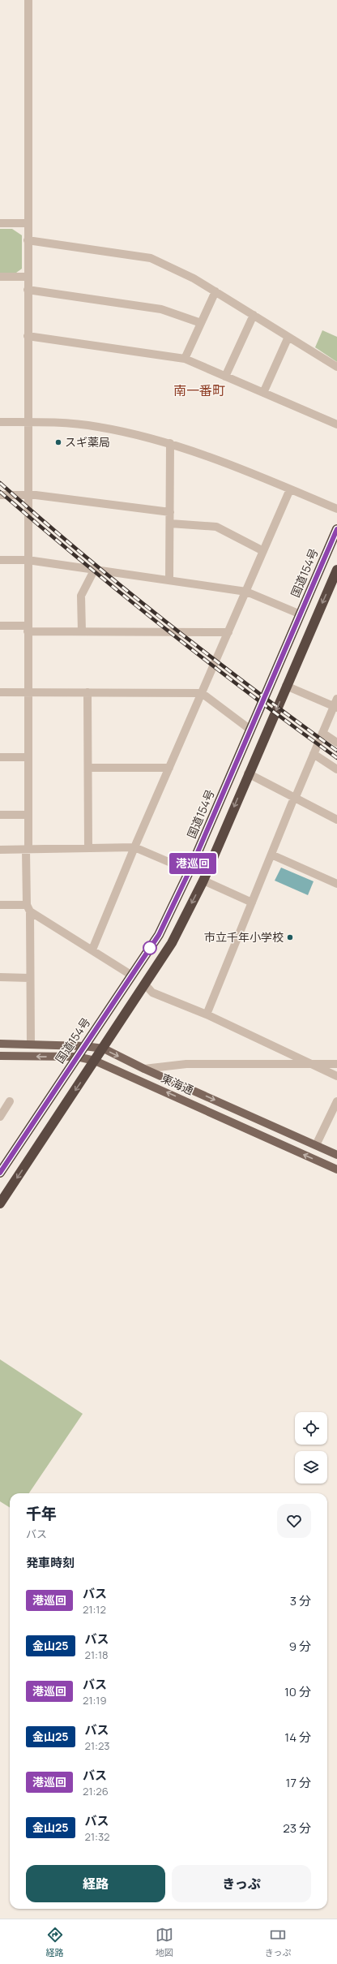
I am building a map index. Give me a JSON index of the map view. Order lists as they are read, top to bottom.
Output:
{
  "streets": {
    "highway": ["国道154号"],
    "main road": ["東海通"]
  },
  "crossings": [
    ["国道154号", "東海通"]
  ],
  "districts": ["南一番町"],
  "places": ["スギ薬局", "市立千年小学校"],
  "lines": ["bus line 港巡回"],
  "page": {
    "on_map": "港巡回",
    "heading": [
      ["千年", "バス"],
      "発車時刻"
    ],
    "list": [
      {
        "mark": "港巡回",
        "name": "バス",
        "note": "21:12",
        "value": "3 分"
      },
      {
        "mark": "金山25",
        "name": "バス",
        "note": "21:18",
        "value": "9 分"
      },
      {
        "mark": "港巡回",
        "name": "バス",
        "note": "21:19",
        "value": "10 分"
      },
      {
        "mark": "金山25",
        "name": "バス",
        "note": "21:23",
        "value": "14 分"
      },
      {
        "mark": "港巡回",
        "name": "バス",
        "note": "21:26",
        "value": "17 分"
      },
      {
        "mark": "金山25",
        "name": "バス",
        "note": "21:32",
        "value": "23 分"
      }
    ],
    "buttons": ["経路", "きっぷ"],
    "tabs": ["経路", "地図", "きっぷ"]
  }
}
